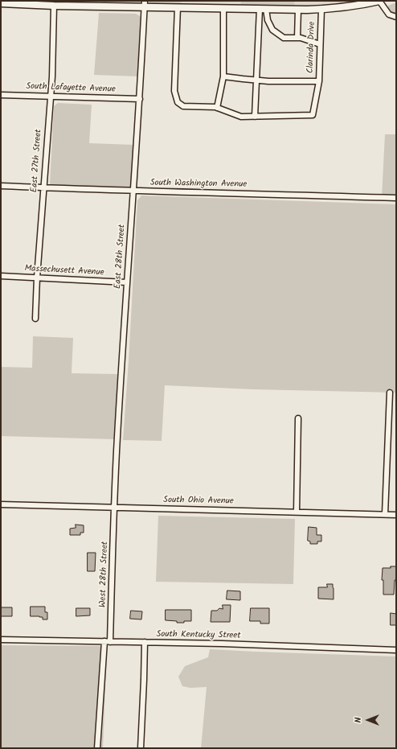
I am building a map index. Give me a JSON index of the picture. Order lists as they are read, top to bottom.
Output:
{
  "streets": {
    "street": [
      "Clarinda Drive",
      "South Lafayette Avenue",
      "East 27th Street",
      "South Washington Avenue",
      "East 28th Street",
      "Massechusett Avenue",
      "South Ohio Avenue",
      "West 28th Street",
      "South Kentucky Street"
    ]
  },
  "crossings": [
    ["South Lafayette Avenue", "East 27th Street"],
    ["South Lafayette Avenue", "East 28th Street"],
    ["East 27th Street", "South Washington Avenue"],
    ["East 27th Street", "Massechusett Avenue"],
    ["South Washington Avenue", "East 28th Street"],
    ["East 28th Street", "Massechusett Avenue"],
    ["East 28th Street", "South Ohio Avenue"],
    ["East 28th Street", "West 28th Street"],
    ["South Ohio Avenue", "West 28th Street"],
    ["West 28th Street", "South Kentucky Street"]
  ],
  "north": "left"
}
